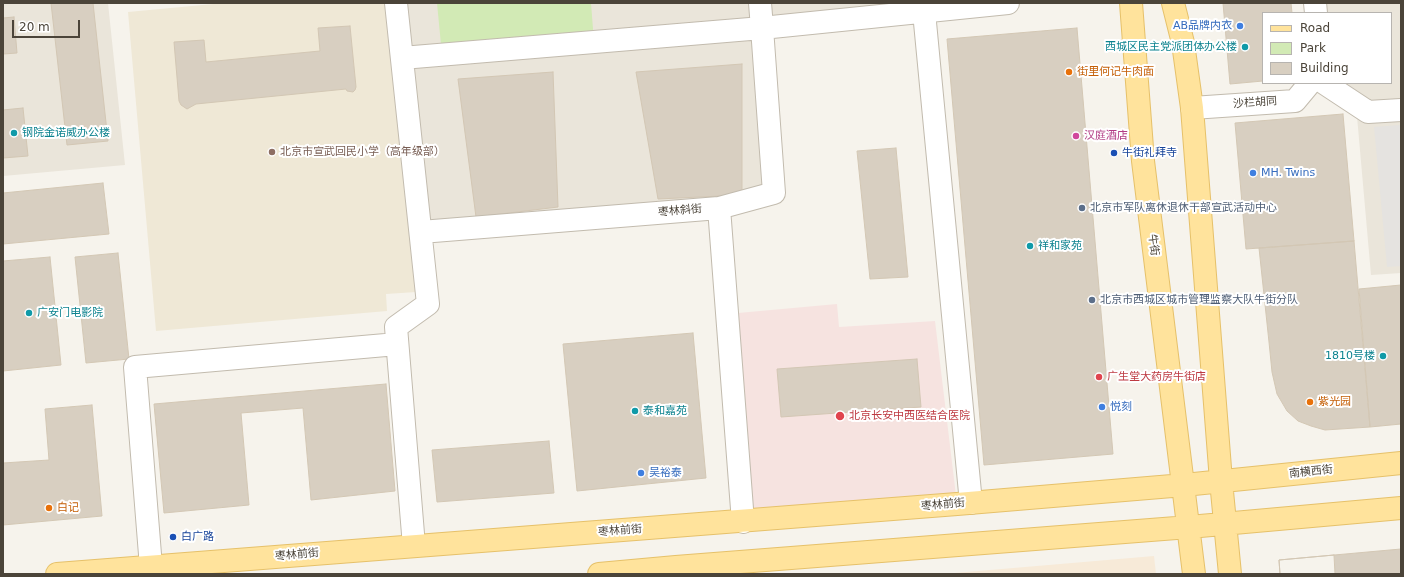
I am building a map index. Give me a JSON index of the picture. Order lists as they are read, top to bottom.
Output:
{
  "streets": {
    "main road": ["牛街", "南横西街", "枣林前街"],
    "street": ["沙栏胡同", "枣林斜街"]
  },
  "crossings": [
    ["牛街", "南横西街"],
    ["牛街", "枣林前街"],
    ["南横西街", "枣林前街"]
  ],
  "places": [
    "AB品牌内衣",
    "西城区民主党派团体办公楼",
    "街里何记牛肉面",
    "钢院金诺威办公楼",
    "汉庭酒店",
    "北京市宣武回民小学（高年级部）",
    "牛街礼拜寺",
    "MH. Twins",
    "北京市军队离休退休干部宣武活动中心",
    "祥和家苑",
    "北京市西城区城市管理监察大队牛街分队",
    "广安门电影院",
    "1810号楼",
    "广生堂大药房牛街店",
    "紫光园",
    "悦刻",
    "泰和嘉苑",
    "北京长安中西医结合医院",
    "吴裕泰",
    "白记",
    "白广路"
  ],
  "legend": ["Road", "Park", "Building"],
  "scale_bar": "20 m"
}
